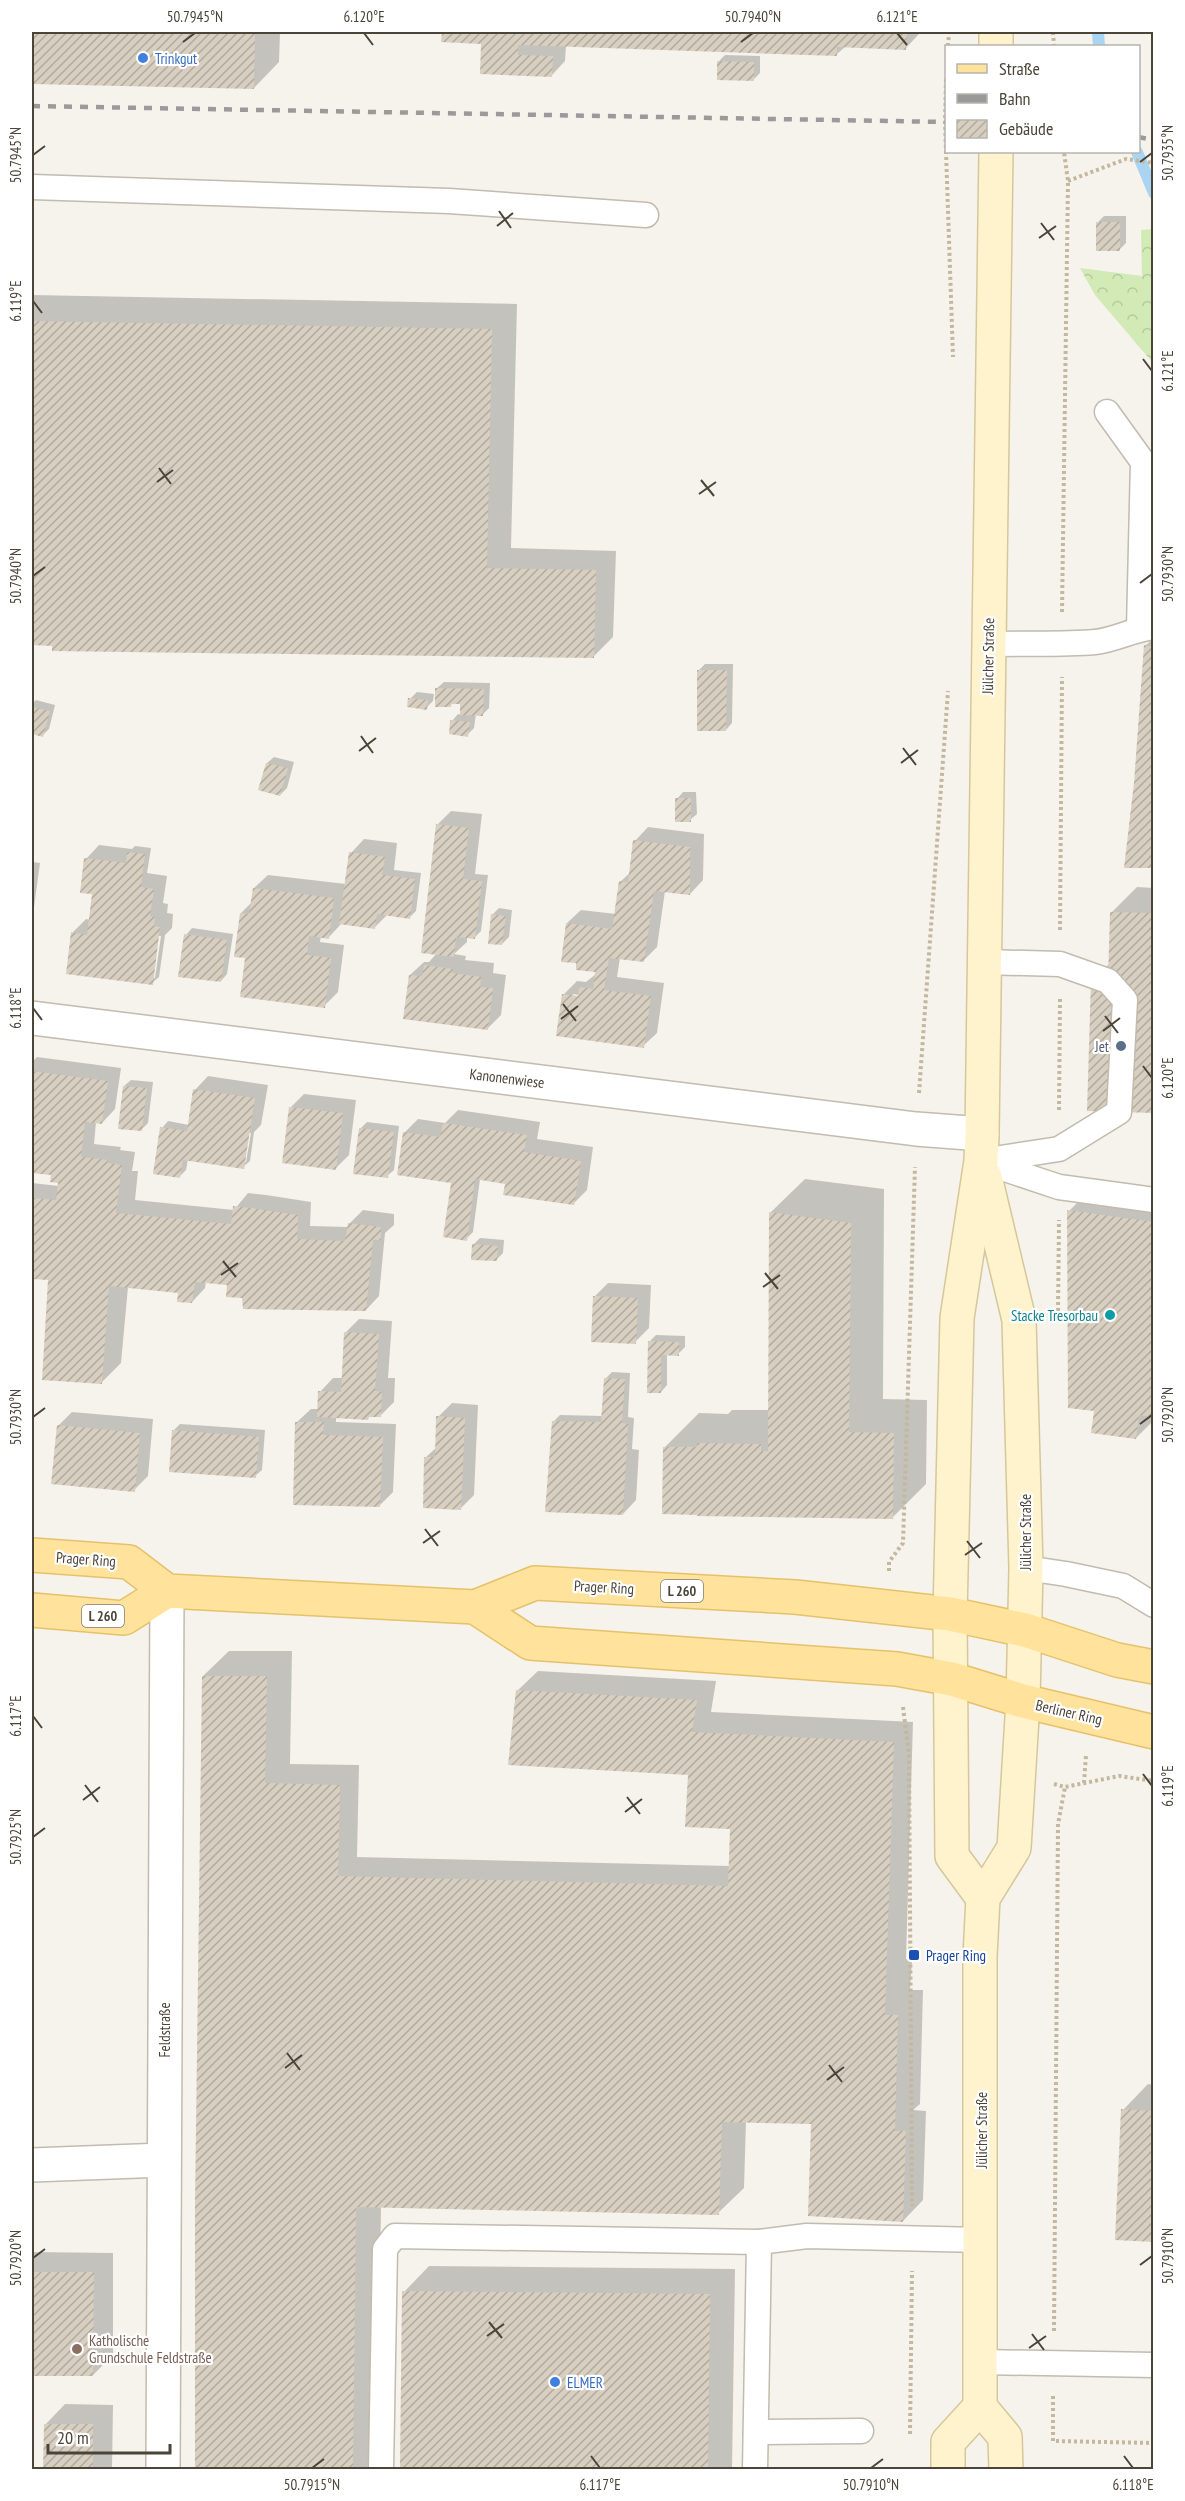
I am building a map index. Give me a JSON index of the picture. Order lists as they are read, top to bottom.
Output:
{
  "streets": {
    "main road": [
      "Jülicher Straße",
      "Prager Ring",
      "L 260",
      "Berliner Ring"
    ],
    "street": ["Kanonenwiese", "Feldstraße"]
  },
  "crossings": [
    ["Jülicher Straße", "Kanonenwiese"],
    ["Jülicher Straße", "Prager Ring"],
    ["Jülicher Straße", "L 260"],
    ["Jülicher Straße", "Berliner Ring"],
    ["Prager Ring", "L 260"],
    ["Prager Ring", "Berliner Ring"],
    ["Prager Ring", "Feldstraße"],
    ["L 260", "Feldstraße"]
  ],
  "places": {
    "other": [
      "Trinkgut",
      "Jet",
      "Stacke Tresorbau",
      "Katholische Grundschule Feldstraße",
      "ELMER"
    ],
    "transit": ["Prager Ring"]
  },
  "legend": ["Straße", "Bahn", "Gebäude"],
  "scale_bar": "20 m",
  "coordinates": [
    "50.7945°N",
    "6.120°E",
    "50.7940°N",
    "6.121°E",
    "50.7935°N",
    "6.119°E",
    "50.7930°N",
    "6.118°E",
    "50.7920°N",
    "6.117°E",
    "50.7925°N",
    "50.7910°N",
    "50.7915°N"
  ]
}
